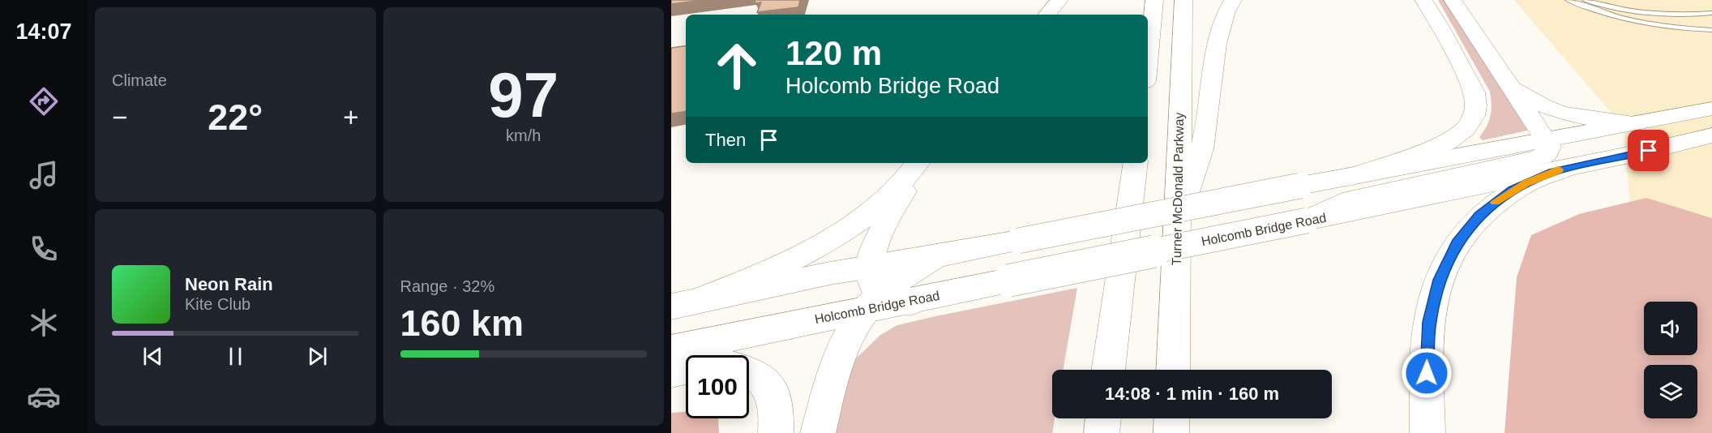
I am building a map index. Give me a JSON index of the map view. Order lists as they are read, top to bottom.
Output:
{
  "streets": {
    "main road": ["Turner McDonald Parkway", "Holcomb Bridge Road"]
  },
  "page": {
    "tabs": "14:07",
    "tile": [
      "Climate",
      ["97", "km/h"],
      ["Range · 32%", "160 km"]
    ],
    "turn": ["120 m", "Holcomb Bridge Road"],
    "heat": ["−", "22°", "+"],
    "then": "Then",
    "song": ["Neon Rain", "Kite Club"],
    "limit": "100",
    "trip": "14:08 · 1 min · 160 m"
  }
}
